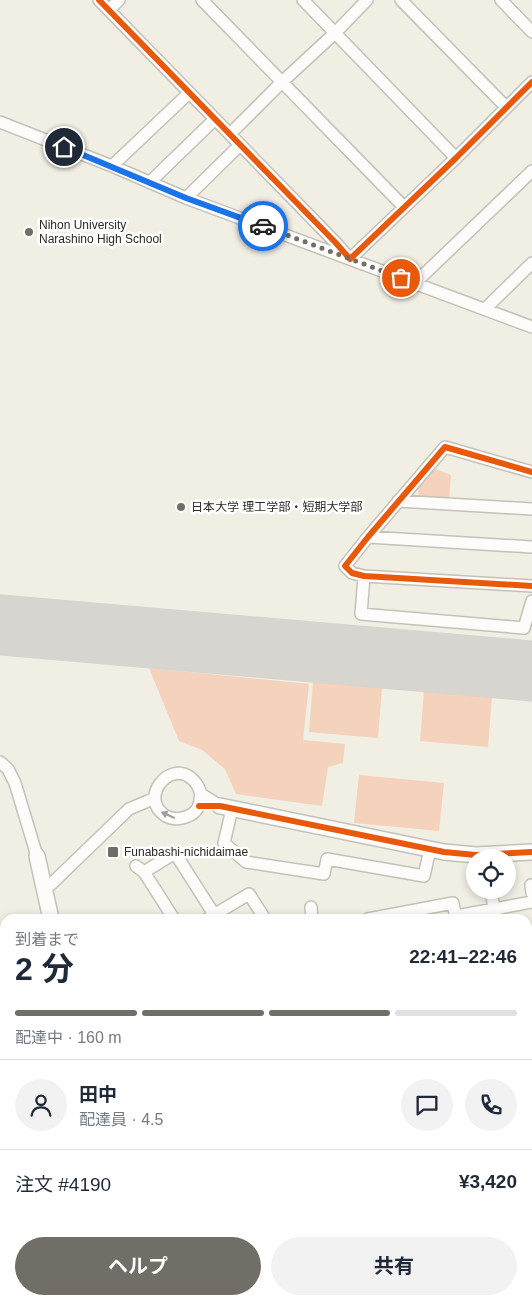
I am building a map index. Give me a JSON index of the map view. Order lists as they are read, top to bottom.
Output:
{
  "places": {
    "other": ["Nihon University Narashino High School", "日本大学 理工学部・短期大学部"],
    "transit": ["Funabashi-nichidaimae"]
  },
  "page": {
    "heading": ["2 分", "到着まで", "22:41–22:46"],
    "panel": [
      "田中",
      "配達員 · 4.5",
      "注文 #4190",
      "¥3,420"
    ],
    "bar": "配達中 · 160 m",
    "buttons": ["ヘルプ", "共有"]
  }
}
